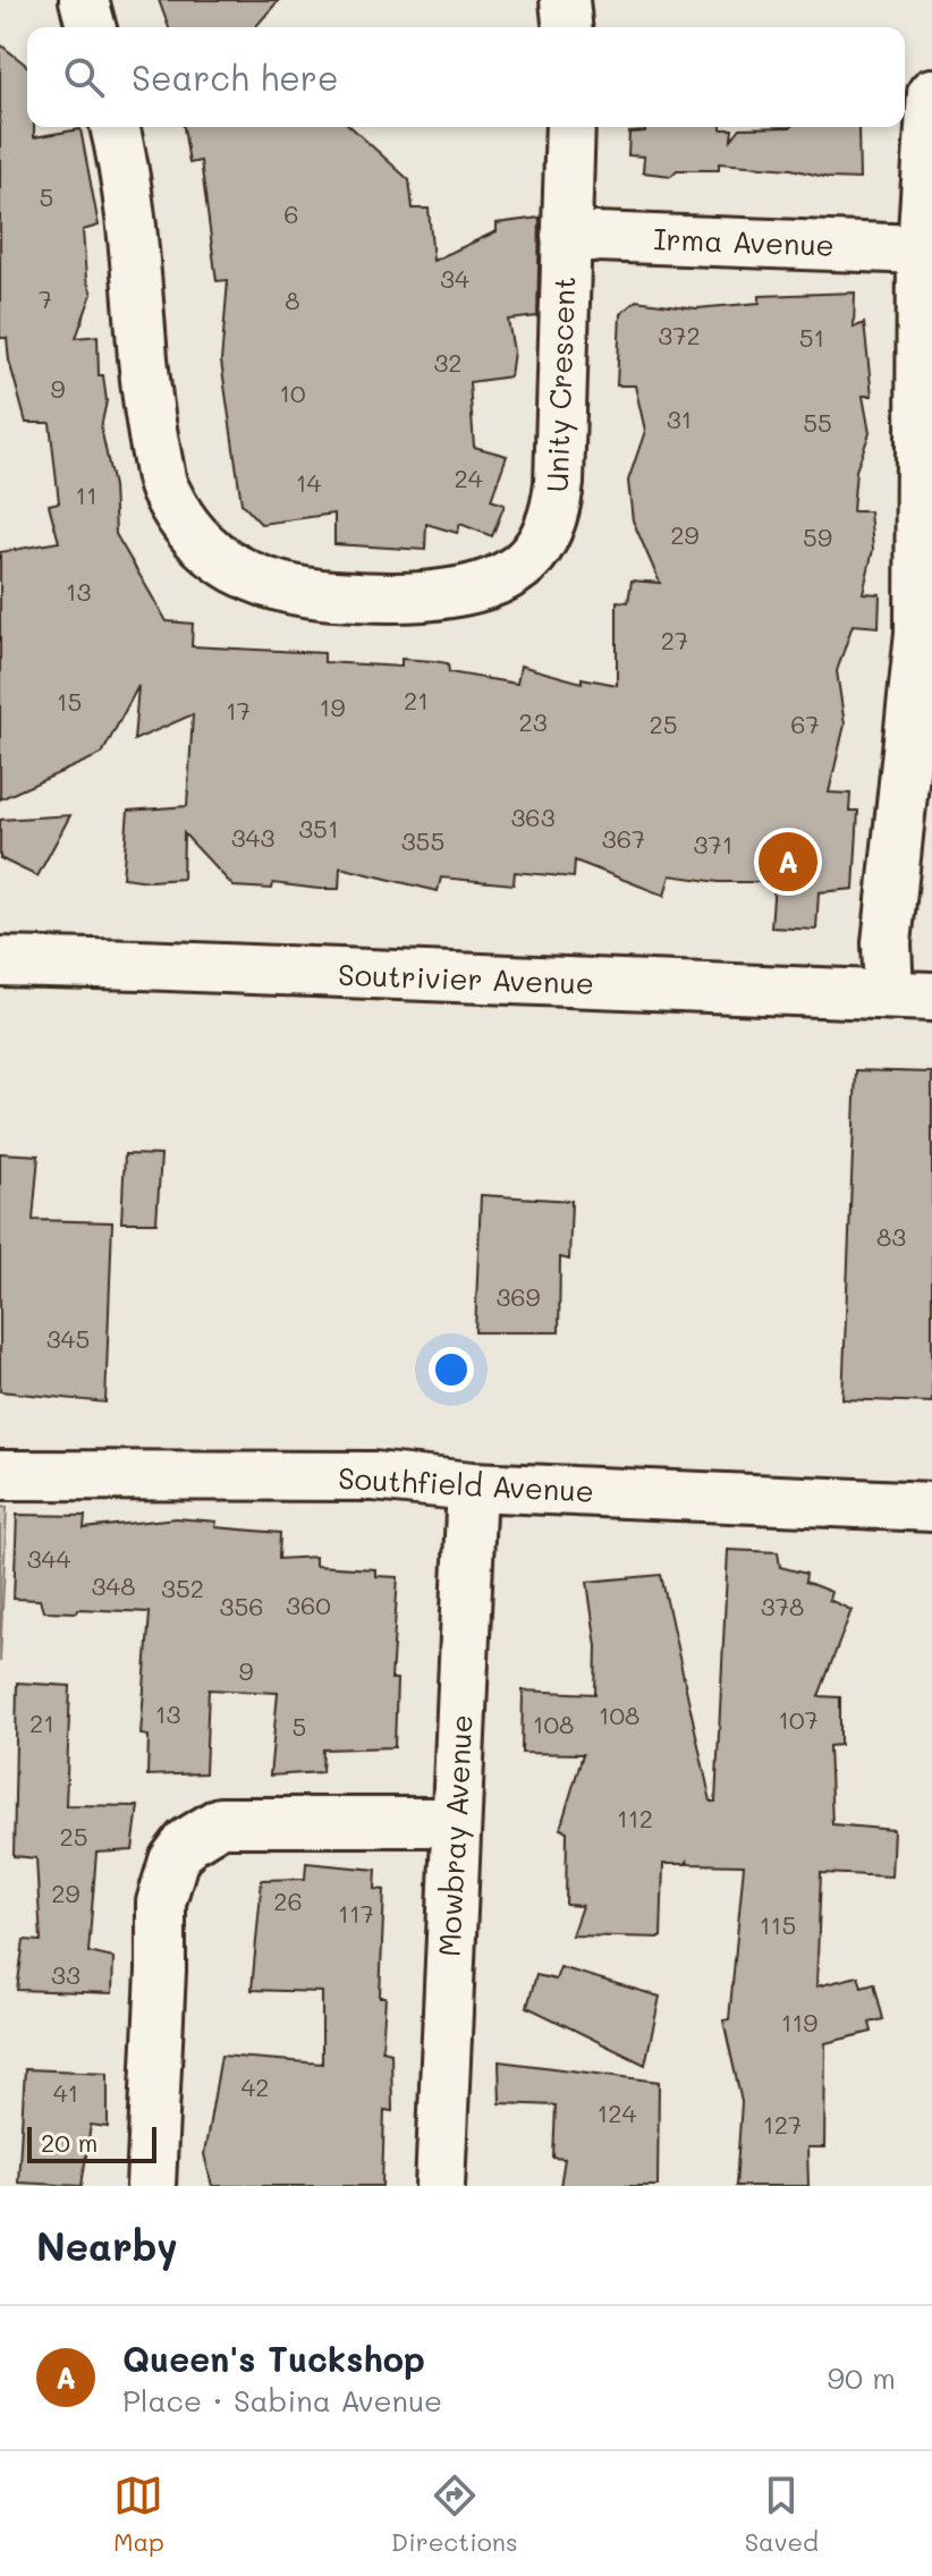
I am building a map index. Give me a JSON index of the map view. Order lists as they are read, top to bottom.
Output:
{
  "streets": {
    "street": [
      "Irma Avenue",
      "Unity Crescent",
      "Soutrivier Avenue",
      "Southfield Avenue",
      "Mowbray Avenue"
    ]
  },
  "crossings": [
    ["Irma Avenue", "Unity Crescent"],
    ["Southfield Avenue", "Mowbray Avenue"]
  ],
  "house_numbers": [
    "5",
    "6",
    "34",
    "7",
    "8",
    "372",
    "51",
    "32",
    "9",
    "10",
    "31",
    "55",
    "24",
    "14",
    "11",
    "29",
    "59",
    "13",
    "27",
    "21",
    "15",
    "19",
    "17",
    "23",
    "25",
    "67",
    "363",
    "351",
    "343",
    "367",
    "355",
    "371",
    "83",
    "369",
    "345",
    "344",
    "348",
    "352",
    "360",
    "356",
    "378",
    "9",
    "13",
    "108",
    "107",
    "21",
    "108",
    "5",
    "112",
    "25",
    "29",
    "26",
    "117",
    "115",
    "33",
    "119",
    "42",
    "41",
    "124",
    "127"
  ],
  "scale_bar": "20 m",
  "page": {
    "search": "Search here",
    "pins": "A",
    "scale": "20 m",
    "heading": "Nearby",
    "list": [
      {
        "mark": "A",
        "name": "Queen's Tuckshop",
        "note": "Place · Sabina Avenue",
        "value": "90 m"
      }
    ],
    "nav": ["Map", "Directions", "Saved"]
  }
}
